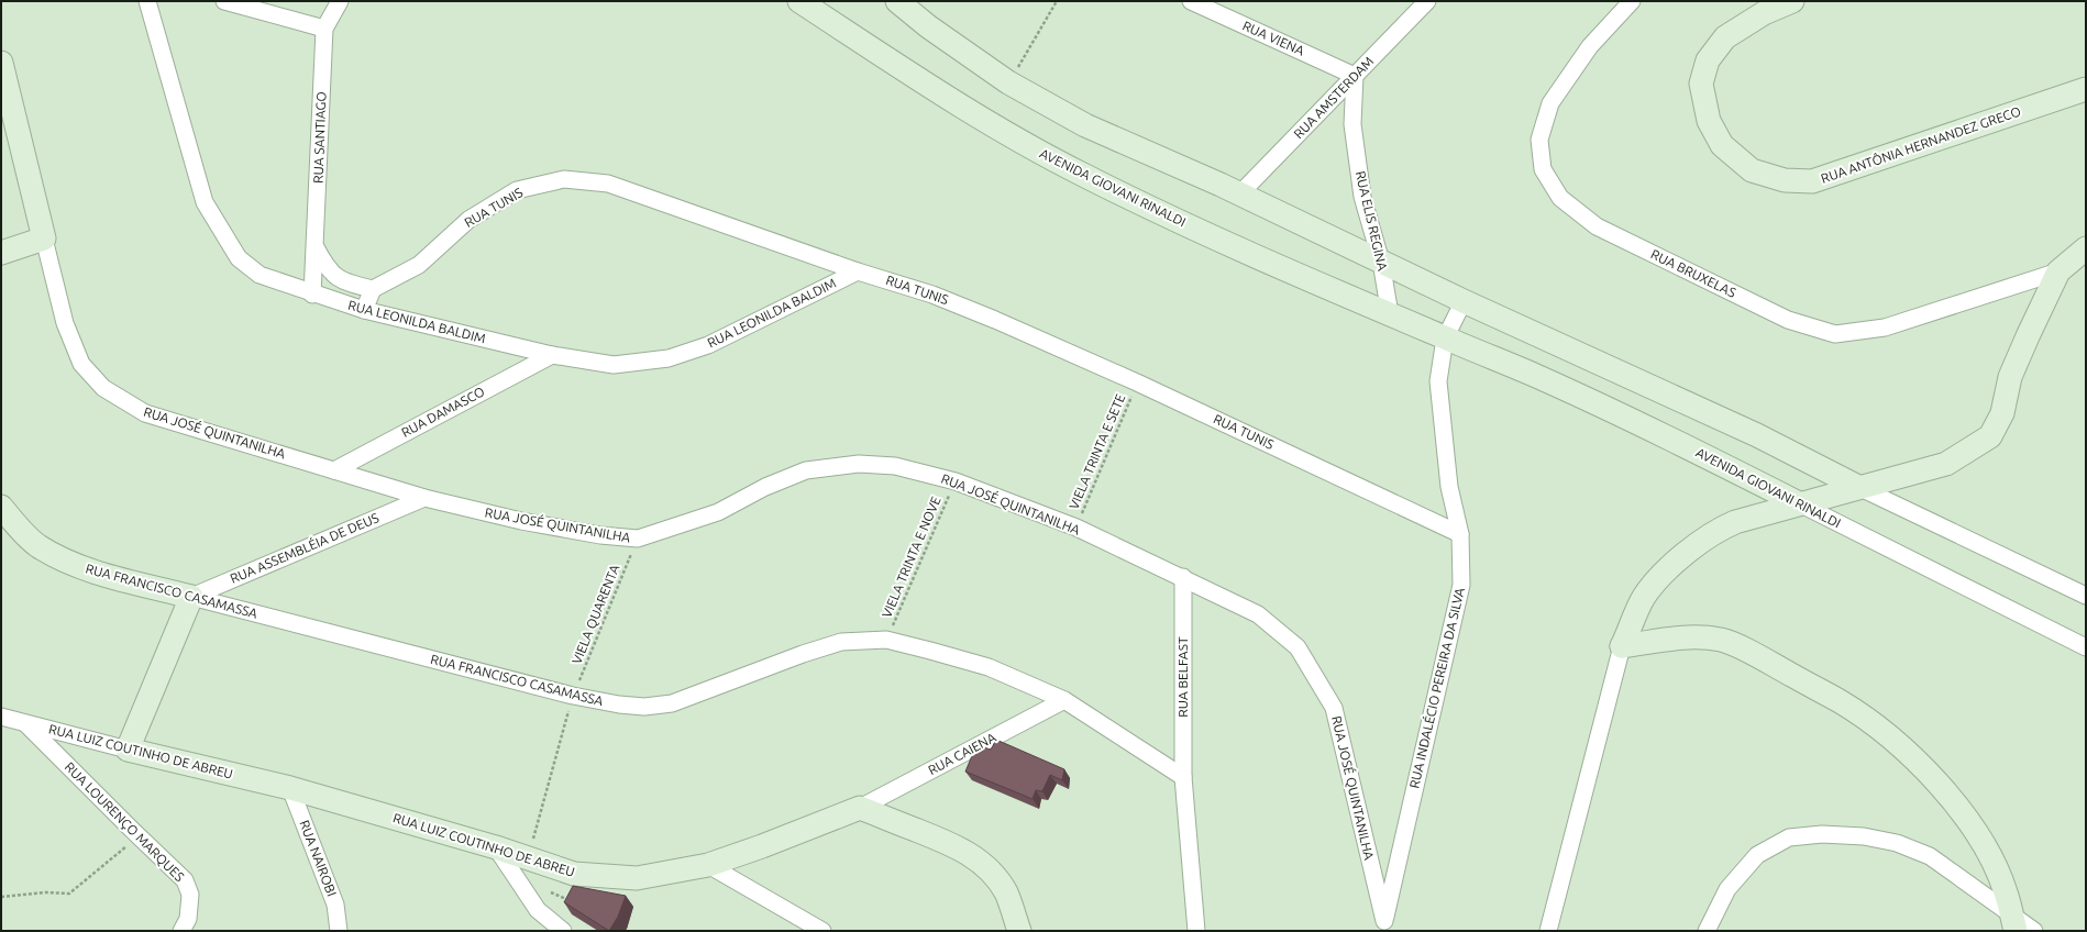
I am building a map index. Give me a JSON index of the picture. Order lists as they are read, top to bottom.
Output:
{
  "streets": {
    "street": [
      "RUA VIENA",
      "RUA AMSTERDAM",
      "RUA SANTIAGO",
      "RUA ANTÔNIA HERNANDEZ GRECO",
      "AVENIDA GIOVANI RINALDI",
      "RUA TUNIS",
      "RUA ELIS REGINA",
      "RUA BRUXELAS",
      "RUA LEONILDA BALDIM",
      "RUA DAMASCO",
      "RUA JOSÉ QUINTANILHA",
      "RUA ASSEMBLÉIA DE DEUS",
      "RUA FRANCISCO CASAMASSA",
      "RUA BELFAST",
      "RUA INDALÉCIO PEREIRA DA SILVA",
      "RUA LUIZ COUTINHO DE ABREU",
      "RUA CAIENA",
      "RUA LOURENÇO MARQUES",
      "RUA NAIROBI"
    ],
    "path": ["VIELA TRINTA E SETE", "VIELA TRINTA E NOVE", "VIELA QUARENTA"]
  },
  "crossings": [
    ["RUA VIENA", "RUA AMSTERDAM"],
    ["RUA VIENA", "RUA ELIS REGINA"],
    ["RUA AMSTERDAM", "RUA ELIS REGINA"],
    ["AVENIDA GIOVANI RINALDI", "RUA ELIS REGINA"],
    ["AVENIDA GIOVANI RINALDI", "RUA INDALÉCIO PEREIRA DA SILVA"],
    ["RUA TUNIS", "RUA LEONILDA BALDIM"],
    ["RUA TUNIS", "VIELA TRINTA E SETE"],
    ["RUA TUNIS", "RUA INDALÉCIO PEREIRA DA SILVA"],
    ["RUA LEONILDA BALDIM", "RUA DAMASCO"],
    ["RUA DAMASCO", "RUA JOSÉ QUINTANILHA"],
    ["RUA JOSÉ QUINTANILHA", "VIELA TRINTA E SETE"],
    ["RUA JOSÉ QUINTANILHA", "RUA ASSEMBLÉIA DE DEUS"],
    ["RUA JOSÉ QUINTANILHA", "VIELA TRINTA E NOVE"],
    ["RUA JOSÉ QUINTANILHA", "VIELA QUARENTA"],
    ["RUA JOSÉ QUINTANILHA", "RUA BELFAST"],
    ["RUA JOSÉ QUINTANILHA", "RUA INDALÉCIO PEREIRA DA SILVA"],
    ["RUA ASSEMBLÉIA DE DEUS", "RUA FRANCISCO CASAMASSA"],
    ["VIELA TRINTA E NOVE", "RUA FRANCISCO CASAMASSA"],
    ["RUA FRANCISCO CASAMASSA", "VIELA QUARENTA"],
    ["RUA FRANCISCO CASAMASSA", "RUA BELFAST"],
    ["RUA FRANCISCO CASAMASSA", "RUA CAIENA"],
    ["VIELA QUARENTA", "RUA LUIZ COUTINHO DE ABREU"],
    ["RUA LUIZ COUTINHO DE ABREU", "RUA CAIENA"],
    ["RUA LUIZ COUTINHO DE ABREU", "RUA LOURENÇO MARQUES"],
    ["RUA LUIZ COUTINHO DE ABREU", "RUA NAIROBI"]
  ]
}
